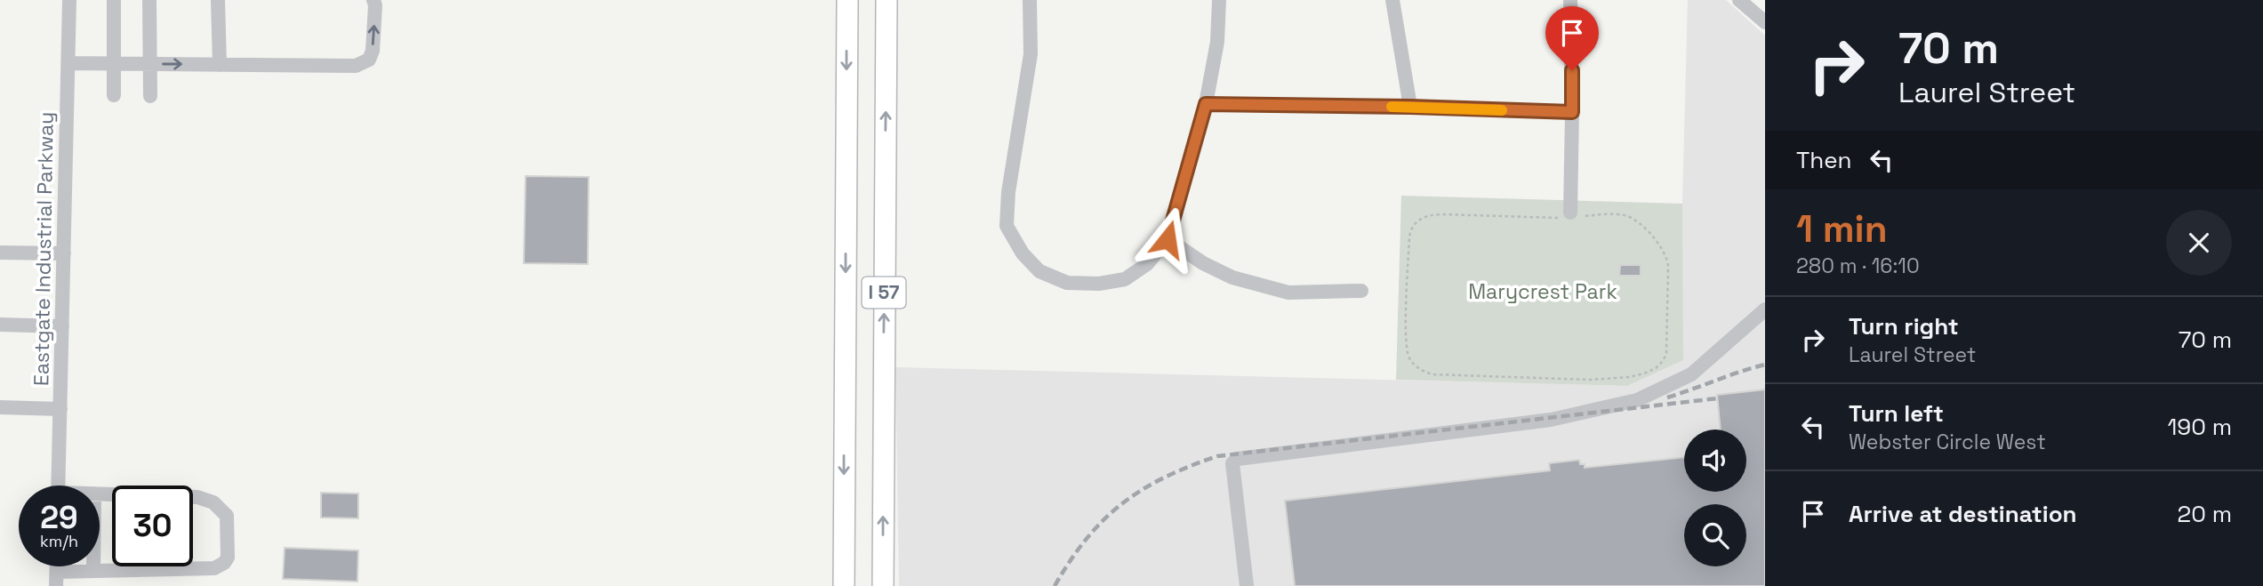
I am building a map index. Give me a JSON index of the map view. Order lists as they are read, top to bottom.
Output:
{
  "streets": {
    "highway": ["I 57"],
    "street": ["Eastgate Industrial Parkway"]
  },
  "parks": ["Marycrest Park"],
  "page": {
    "turn": ["70 m", "Laurel Street"],
    "then": "Then",
    "heading": ["1 min", "280 m · 16:10"],
    "list": [
      {
        "name": "Turn right",
        "note": "Laurel Street",
        "value": "70 m"
      },
      {
        "name": "Turn left",
        "note": "Webster Circle West",
        "value": "190 m"
      },
      {
        "name": "Arrive at destination",
        "value": "20 m"
      }
    ],
    "speed": "29 km/h",
    "limit": "30"
  }
}
